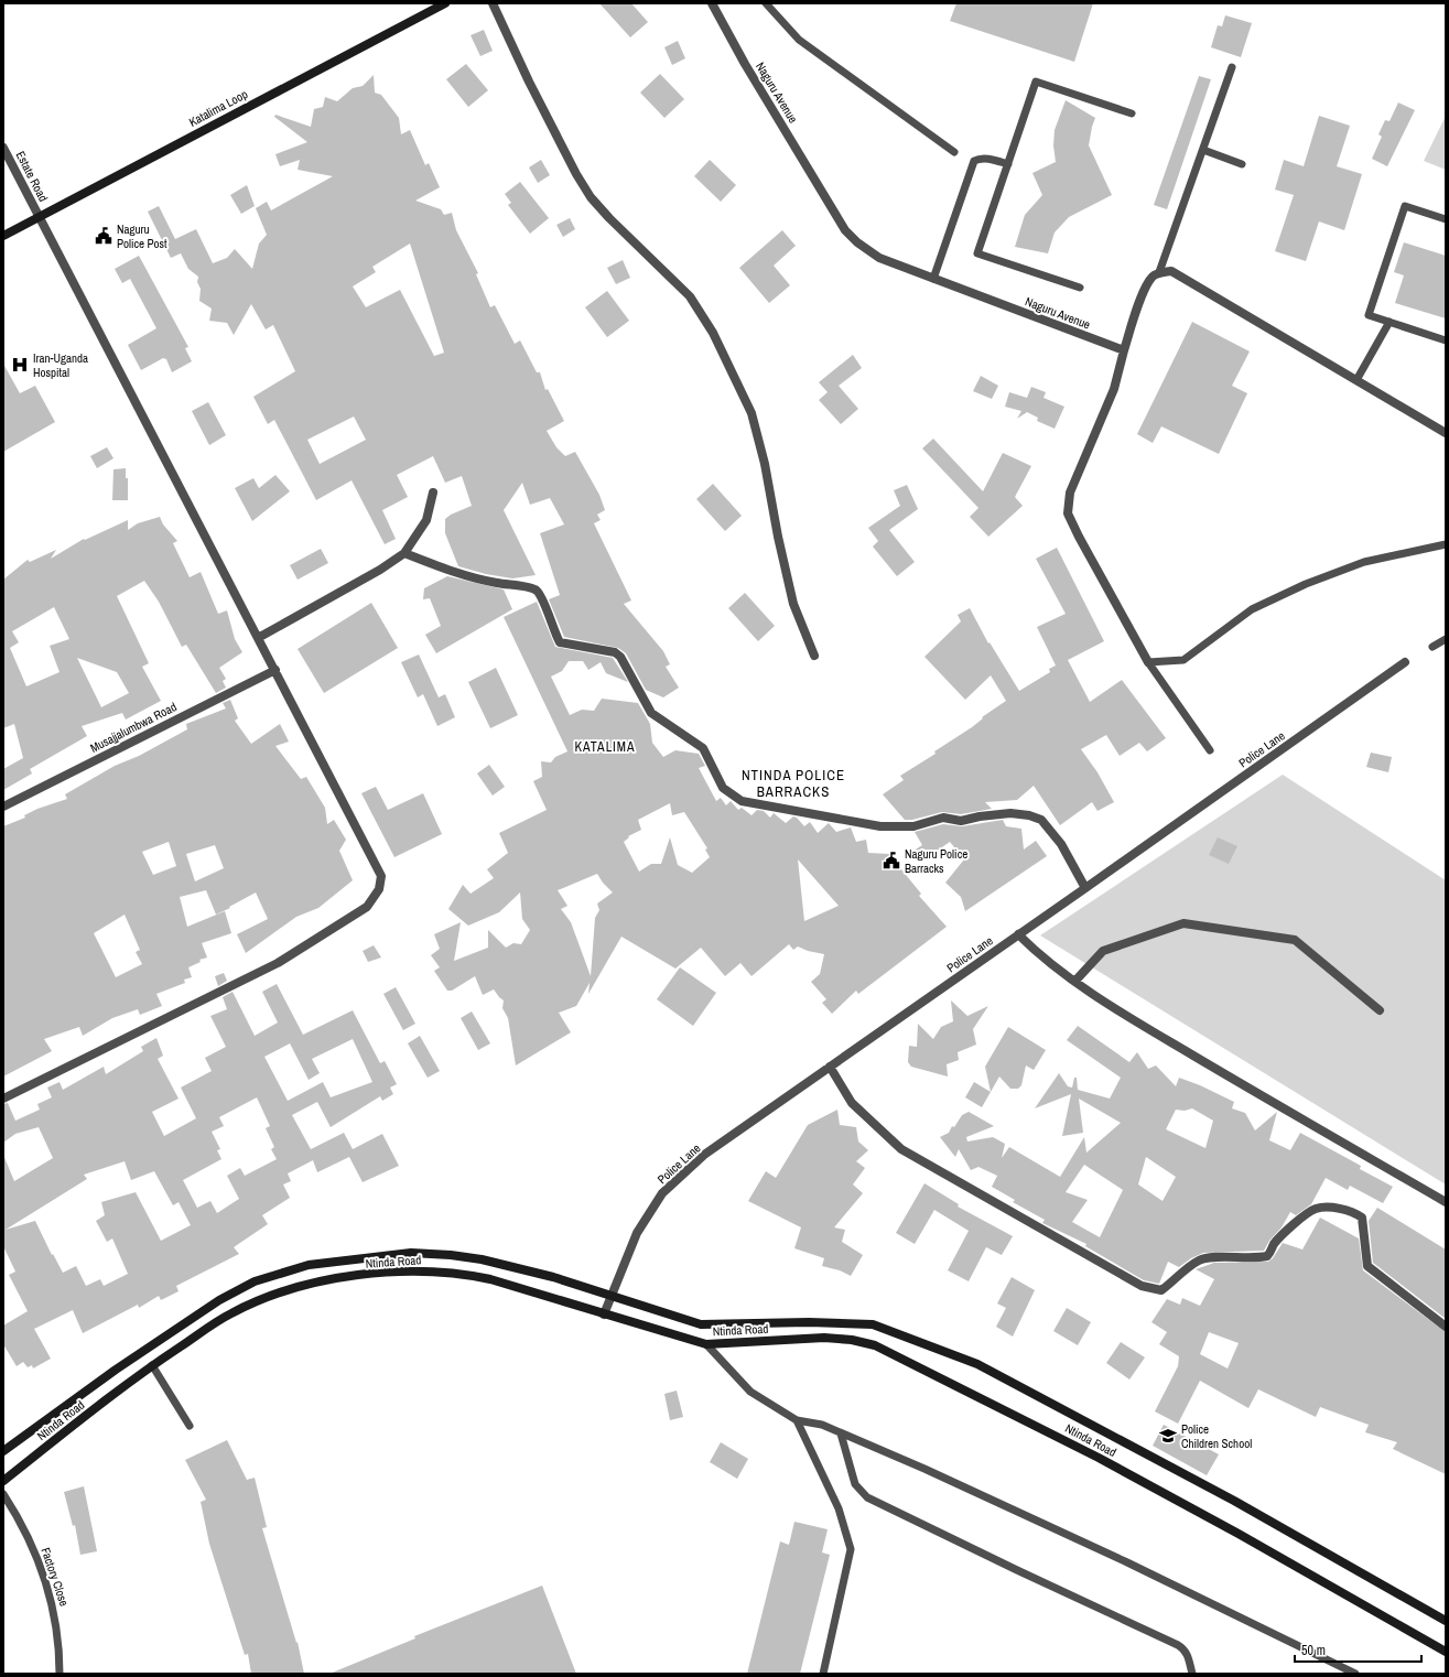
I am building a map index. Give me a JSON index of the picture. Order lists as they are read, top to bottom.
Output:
{
  "streets": {
    "main road": ["Katalima Loop", "Ntinda Road"],
    "street": [
      "Naguru Avenue",
      "Estate Road",
      "Musajjalumbwa Road",
      "Police Lane"
    ],
    "lane": ["Factory Close"]
  },
  "crossings": [
    ["Katalima Loop", "Estate Road"],
    ["Estate Road", "Musajjalumbwa Road"],
    ["Police Lane", "Ntinda Road"]
  ],
  "districts": ["KATALIMA", "NTINDA POLICE BARRACKS"],
  "places": {
    "public building": ["Naguru Police Post", "Naguru Police Barracks"],
    "hospital": ["Iran-Uganda Hospital"],
    "school or university": ["Police Children School"]
  },
  "scale_bar": "50 m"
}
